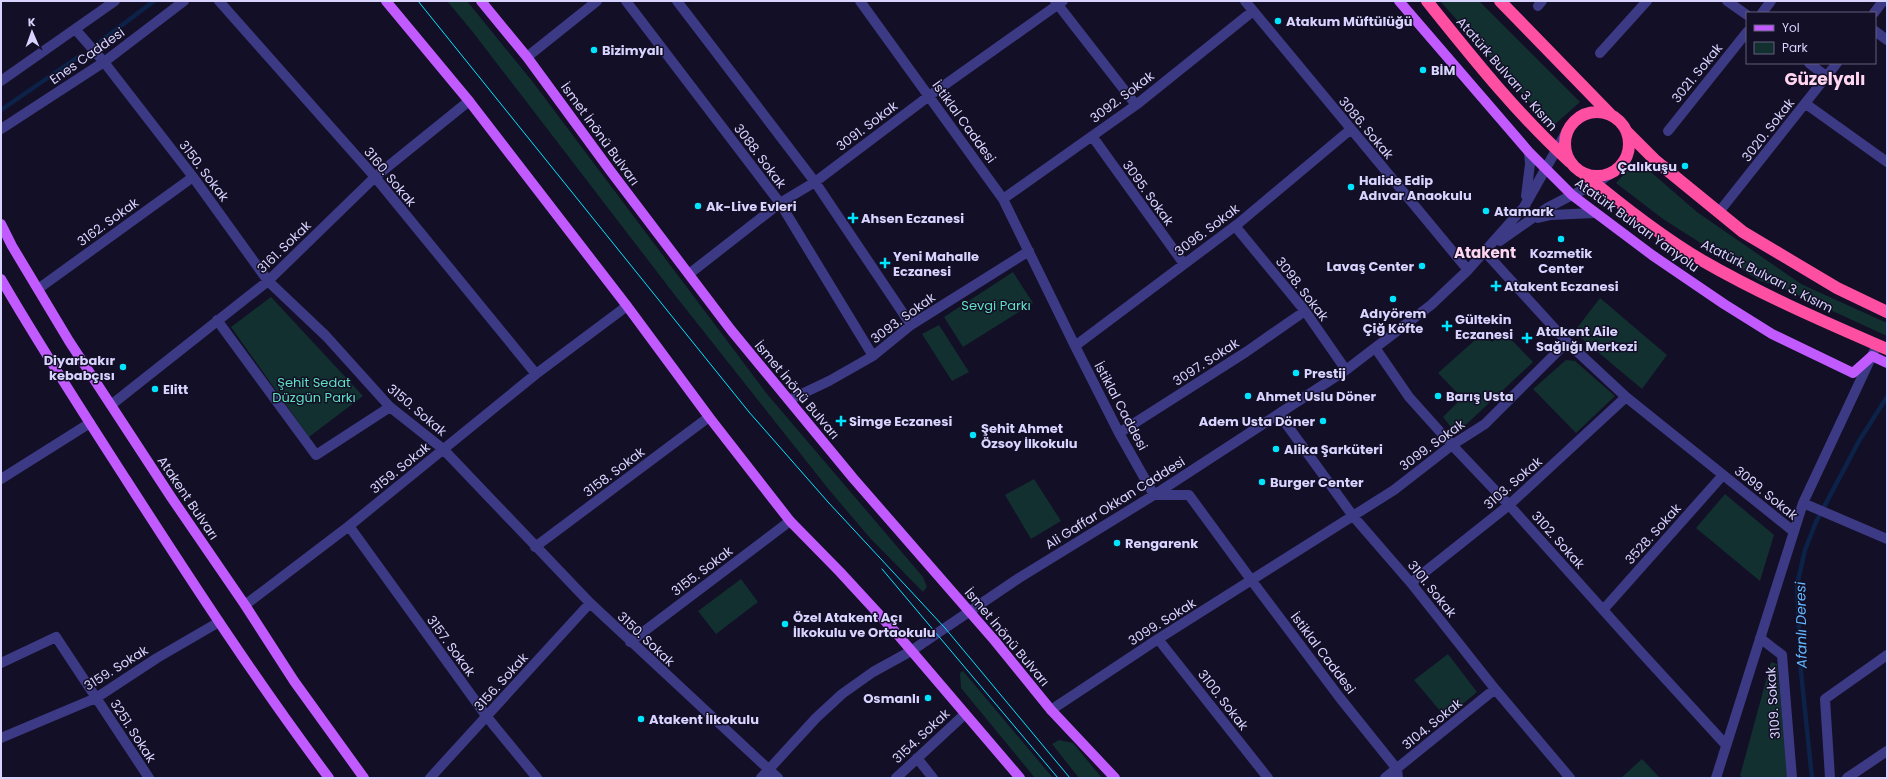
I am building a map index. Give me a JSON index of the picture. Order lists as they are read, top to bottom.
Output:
{
  "streets": {
    "highway": ["Atatürk Bulvarı 3. Kısım"],
    "main road": ["İsmet İnönü Bulvarı", "Atatürk Bulvarı Yanyolu", "Atakent Bulvarı"],
    "street": [
      "Enes Caddesi",
      "3021. Sokak",
      "3092. Sokak",
      "İstiklal Caddesi",
      "3091. Sokak",
      "3086. Sokak",
      "3020. Sokak",
      "3088. Sokak",
      "3150. Sokak",
      "3160. Sokak",
      "3095. Sokak",
      "3162. Sokak",
      "3096. Sokak",
      "3161. Sokak",
      "3098. Sokak",
      "3093. Sokak",
      "3097. Sokak",
      "3099. Sokak",
      "3159. Sokak",
      "3158. Sokak",
      "3103. Sokak",
      "Ali Gaffar Okkan Caddesi",
      "3528. Sokak",
      "3102. Sokak",
      "3155. Sokak",
      "3101. Sokak",
      "3157. Sokak",
      "3156. Sokak",
      "3100. Sokak",
      "3109. Sokak",
      "3104. Sokak",
      "3251. Sokak",
      "3154. Sokak"
    ]
  },
  "crossings": [
    ["Enes Caddesi", "3150. Sokak"],
    ["Atatürk Bulvarı 3. Kısım", "3020. Sokak"],
    ["3092. Sokak", "İstiklal Caddesi"],
    ["3092. Sokak", "3086. Sokak"],
    ["3092. Sokak", "3095. Sokak"],
    ["İstiklal Caddesi", "3091. Sokak"],
    ["İstiklal Caddesi", "3096. Sokak"],
    ["İstiklal Caddesi", "3093. Sokak"],
    ["İstiklal Caddesi", "3097. Sokak"],
    ["İstiklal Caddesi", "3099. Sokak"],
    ["İstiklal Caddesi", "Ali Gaffar Okkan Caddesi"],
    ["İstiklal Caddesi", "3104. Sokak"],
    ["3091. Sokak", "İsmet İnönü Bulvarı"],
    ["3091. Sokak", "3088. Sokak"],
    ["3086. Sokak", "3096. Sokak"],
    ["3086. Sokak", "Ali Gaffar Okkan Caddesi"],
    ["İsmet İnönü Bulvarı", "3093. Sokak"],
    ["İsmet İnönü Bulvarı", "3099. Sokak"],
    ["İsmet İnönü Bulvarı", "Ali Gaffar Okkan Caddesi"],
    ["3088. Sokak", "3093. Sokak"],
    ["3150. Sokak", "3162. Sokak"],
    ["3150. Sokak", "3161. Sokak"],
    ["3150. Sokak", "3159. Sokak"],
    ["3150. Sokak", "3158. Sokak"],
    ["3150. Sokak", "Ali Gaffar Okkan Caddesi"],
    ["3150. Sokak", "3155. Sokak"],
    ["3150. Sokak", "3156. Sokak"],
    ["3160. Sokak", "3161. Sokak"],
    ["3160. Sokak", "3159. Sokak"],
    ["3095. Sokak", "3096. Sokak"],
    ["3162. Sokak", "Atakent Bulvarı"],
    ["3096. Sokak", "3098. Sokak"],
    ["3161. Sokak", "Atakent Bulvarı"],
    ["3098. Sokak", "3097. Sokak"],
    ["3098. Sokak", "Ali Gaffar Okkan Caddesi"],
    ["3099. Sokak", "3103. Sokak"],
    ["3099. Sokak", "3528. Sokak"],
    ["3099. Sokak", "3102. Sokak"],
    ["3099. Sokak", "3101. Sokak"],
    ["3099. Sokak", "3100. Sokak"],
    ["3159. Sokak", "Atakent Bulvarı"],
    ["3159. Sokak", "3157. Sokak"],
    ["3159. Sokak", "3251. Sokak"],
    ["3103. Sokak", "3102. Sokak"],
    ["3103. Sokak", "3101. Sokak"],
    ["Ali Gaffar Okkan Caddesi", "3102. Sokak"],
    ["Ali Gaffar Okkan Caddesi", "3101. Sokak"],
    ["3528. Sokak", "3102. Sokak"],
    ["3101. Sokak", "3104. Sokak"],
    ["3157. Sokak", "3156. Sokak"]
  ],
  "districts": ["Güzelyalı", "Atakent"],
  "water": ["Afanlı Deresi"],
  "parks": ["Sevgi Parkı", "Şehit Sedat Düzgün Parkı"],
  "places": {
    "other": [
      "Atakum Müftülüğü",
      "Bizimyalı",
      "BİM",
      "Çalıkuşu",
      "Halide Edip Adıvar Anaokulu",
      "Ak-Live Evleri",
      "Atamark",
      "Kozmetik Center",
      "Lavaş Center",
      "Adıyörem Çiğ Köfte",
      "Diyarbakır kebabçısı",
      "Prestij",
      "Elitt",
      "Ahmet Uslu Döner",
      "Barış Usta",
      "Adem Usta Döner",
      "Şehit Ahmet Özsoy İlkokulu",
      "Alika Şarküteri",
      "Burger Center",
      "Rengarenk",
      "Özel Atakent Açı İlkokulu ve Ortaokulu",
      "Osmanlı",
      "Atakent İlkokulu"
    ],
    "health": [
      "Ahsen Eczanesi",
      "Yeni Mahalle Eczanesi",
      "Atakent Eczanesi",
      "Gültekin Eczanesi",
      "Atakent Aile Sağlığı Merkezi",
      "Simge Eczanesi"
    ]
  },
  "legend": ["Yol", "Park"],
  "north": "top"
}
